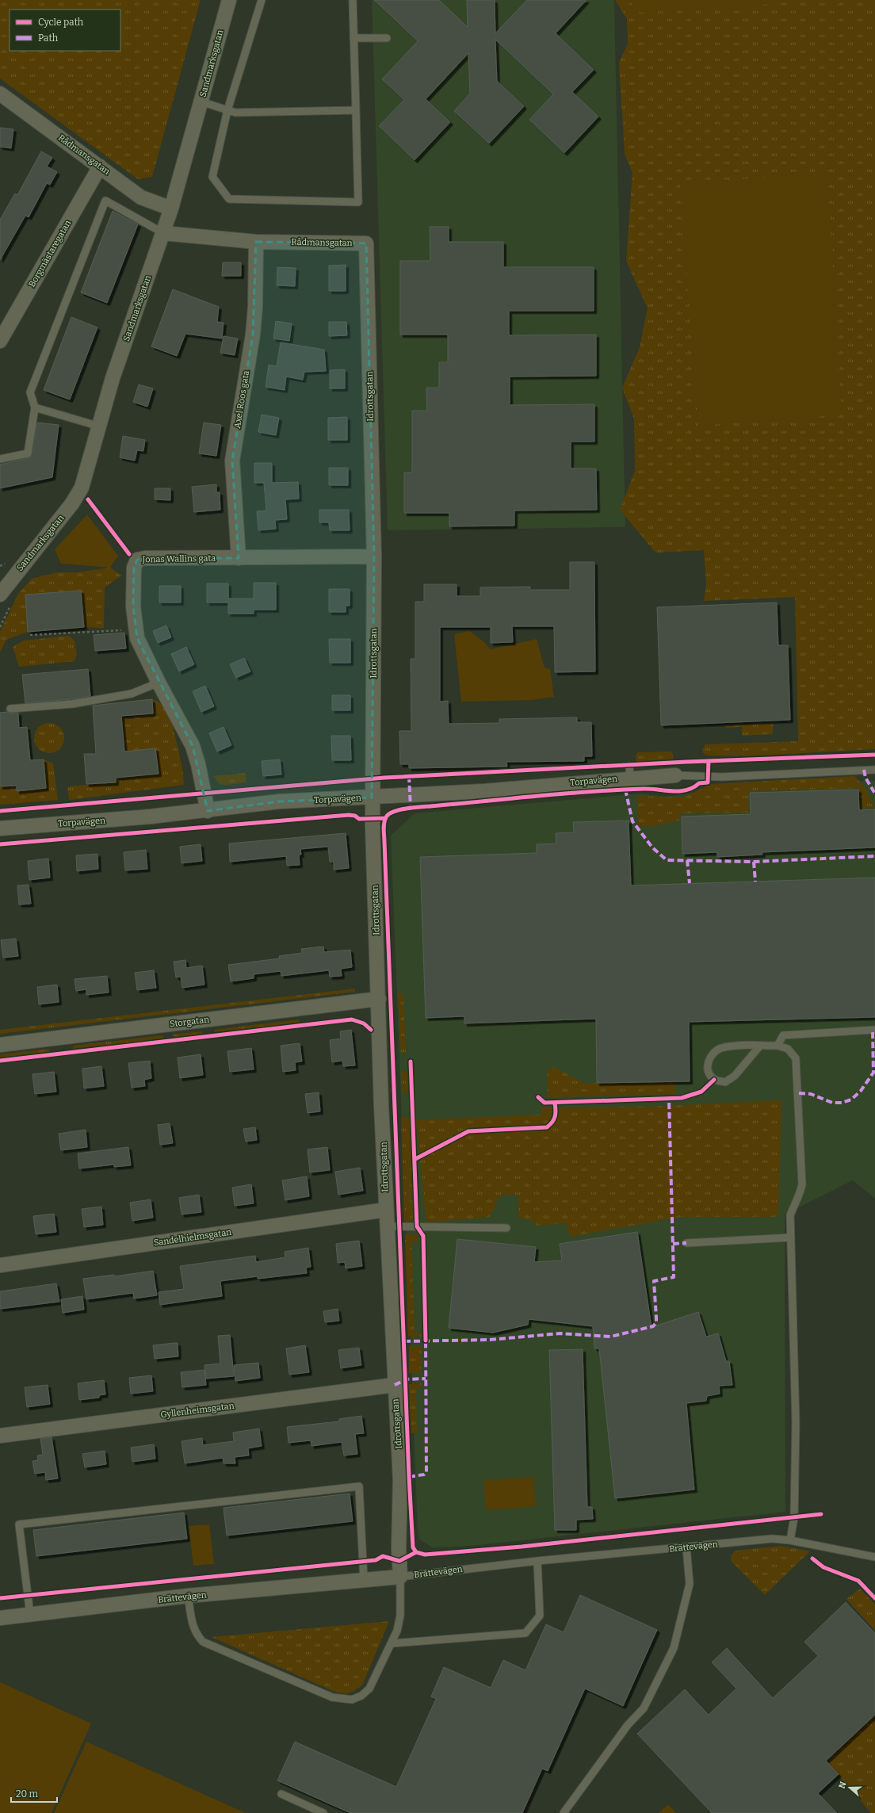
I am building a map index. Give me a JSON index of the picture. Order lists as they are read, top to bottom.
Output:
{
  "streets": {
    "street": [
      "Sandmarksgatan",
      "Rådmansgatan",
      "Borgmästaregatan",
      "Idrottsgatan",
      "Axel Roos gata",
      "Jonas Wallins gata",
      "Torpavägen",
      "Storgatan",
      "Sandelhielmsgatan",
      "Gyllenheimsgatan",
      "Brättevägen"
    ]
  },
  "crossings": [
    ["Sandmarksgatan", "Rådmansgatan"],
    ["Rådmansgatan", "Borgmästaregatan"],
    ["Rådmansgatan", "Idrottsgatan"],
    ["Rådmansgatan", "Axel Roos gata"],
    ["Idrottsgatan", "Jonas Wallins gata"],
    ["Idrottsgatan", "Torpavägen"],
    ["Idrottsgatan", "Storgatan"],
    ["Idrottsgatan", "Sandelhielmsgatan"],
    ["Idrottsgatan", "Gyllenheimsgatan"],
    ["Idrottsgatan", "Brättevägen"],
    ["Axel Roos gata", "Jonas Wallins gata"],
    ["Jonas Wallins gata", "Torpavägen"]
  ],
  "legend": ["Cycle path", "Path"],
  "scale_bar": "20 m",
  "north": "left"
}
